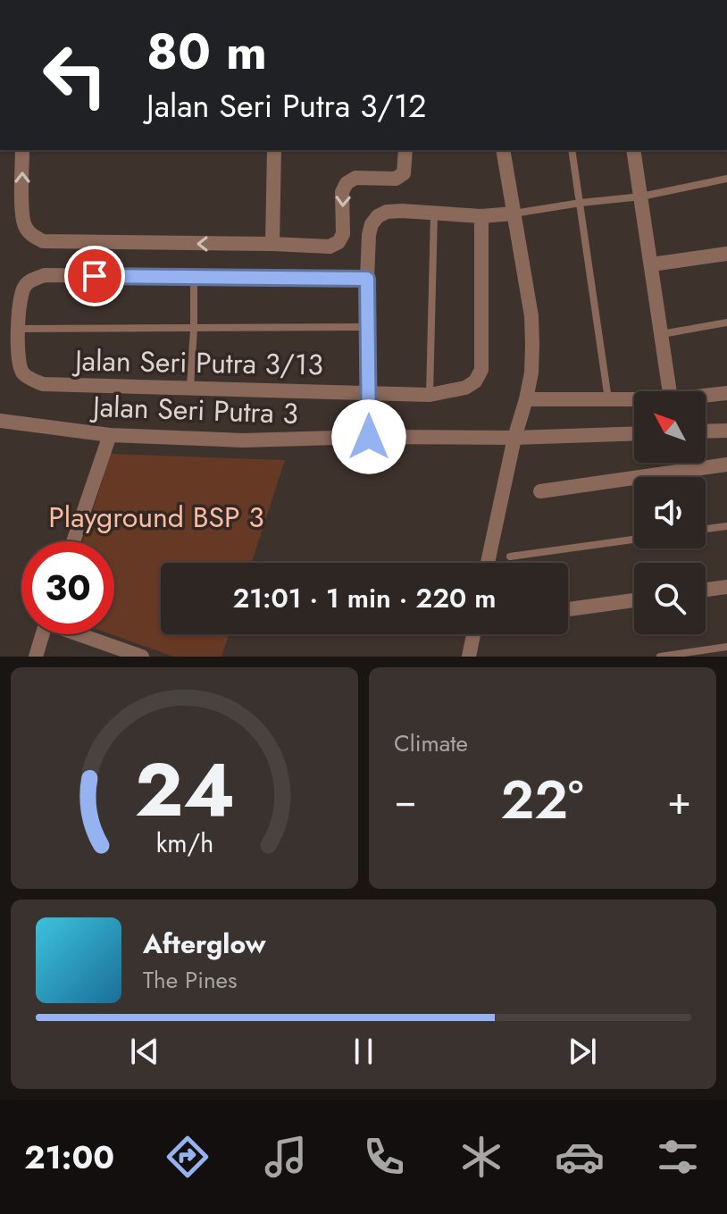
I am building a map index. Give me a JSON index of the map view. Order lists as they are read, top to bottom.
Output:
{
  "streets": {
    "street": ["Jalan Seri Putra 3/13", "Jalan Seri Putra 3"]
  },
  "parks": ["Playground BSP 3"],
  "north": "top left",
  "page": {
    "turn": ["80 m", "Jalan Seri Putra 3/12"],
    "limit": "30",
    "trip": "21:01 · 1 min · 220 m",
    "tile": "Climate",
    "heat": ["−", "22°", "+"],
    "song": ["Afterglow", "The Pines"],
    "tabs": "21:00",
    "gauge": ["24", "km/h"]
  }
}
